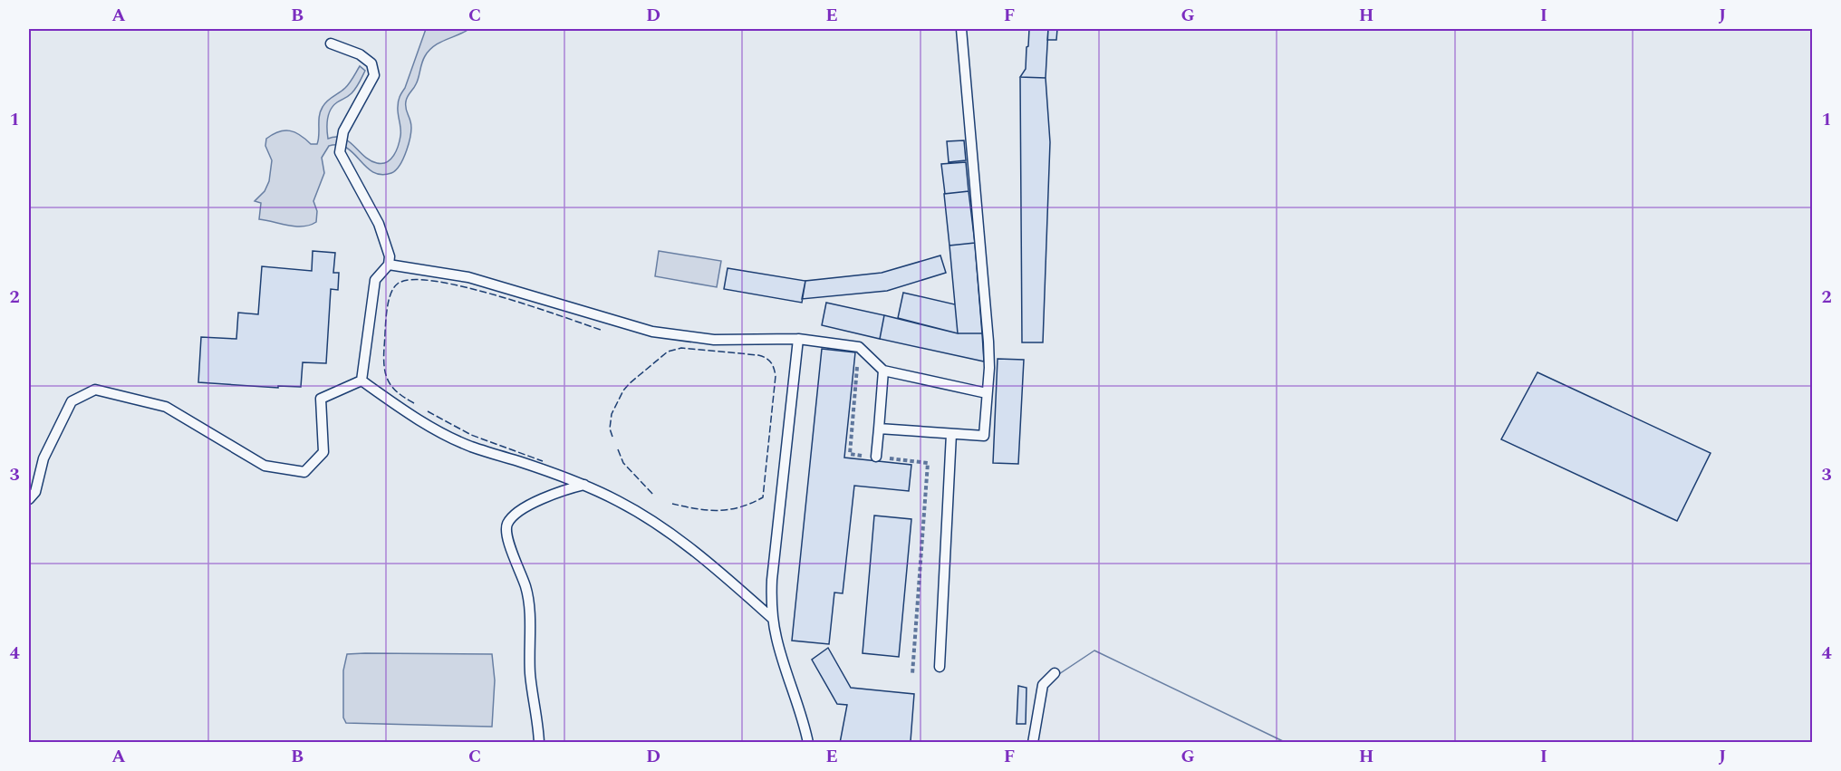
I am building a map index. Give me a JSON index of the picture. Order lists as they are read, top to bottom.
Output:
{
  "grid": {
    "columns": [
      "A",
      "B",
      "C",
      "D",
      "E",
      "F",
      "G",
      "H",
      "I",
      "J"
    ],
    "rows": [
      "1",
      "2",
      "3",
      "4"
    ]
  }
}
